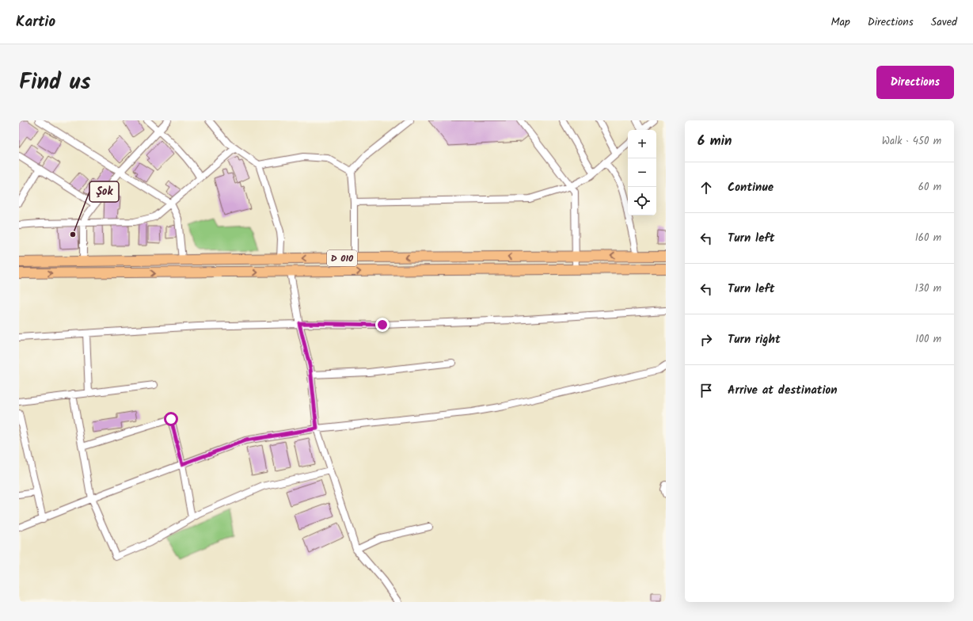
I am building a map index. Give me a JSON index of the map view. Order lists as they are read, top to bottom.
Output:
{
  "streets": {
    "highway": ["D 010"]
  },
  "places": ["Şok"],
  "page": {
    "header": "Kartio",
    "nav": ["Map", "Directions", "Saved"],
    "title": "Find us",
    "buttons": "Directions",
    "heading": ["6 min", "Walk · 450 m"],
    "map_buttons": ["+", "−"],
    "list": [
      ["Continue", "60 m"],
      ["Turn left", "160 m"],
      ["Turn left", "130 m"],
      ["Turn right", "100 m"],
      "Arrive at destination"
    ]
  }
}
